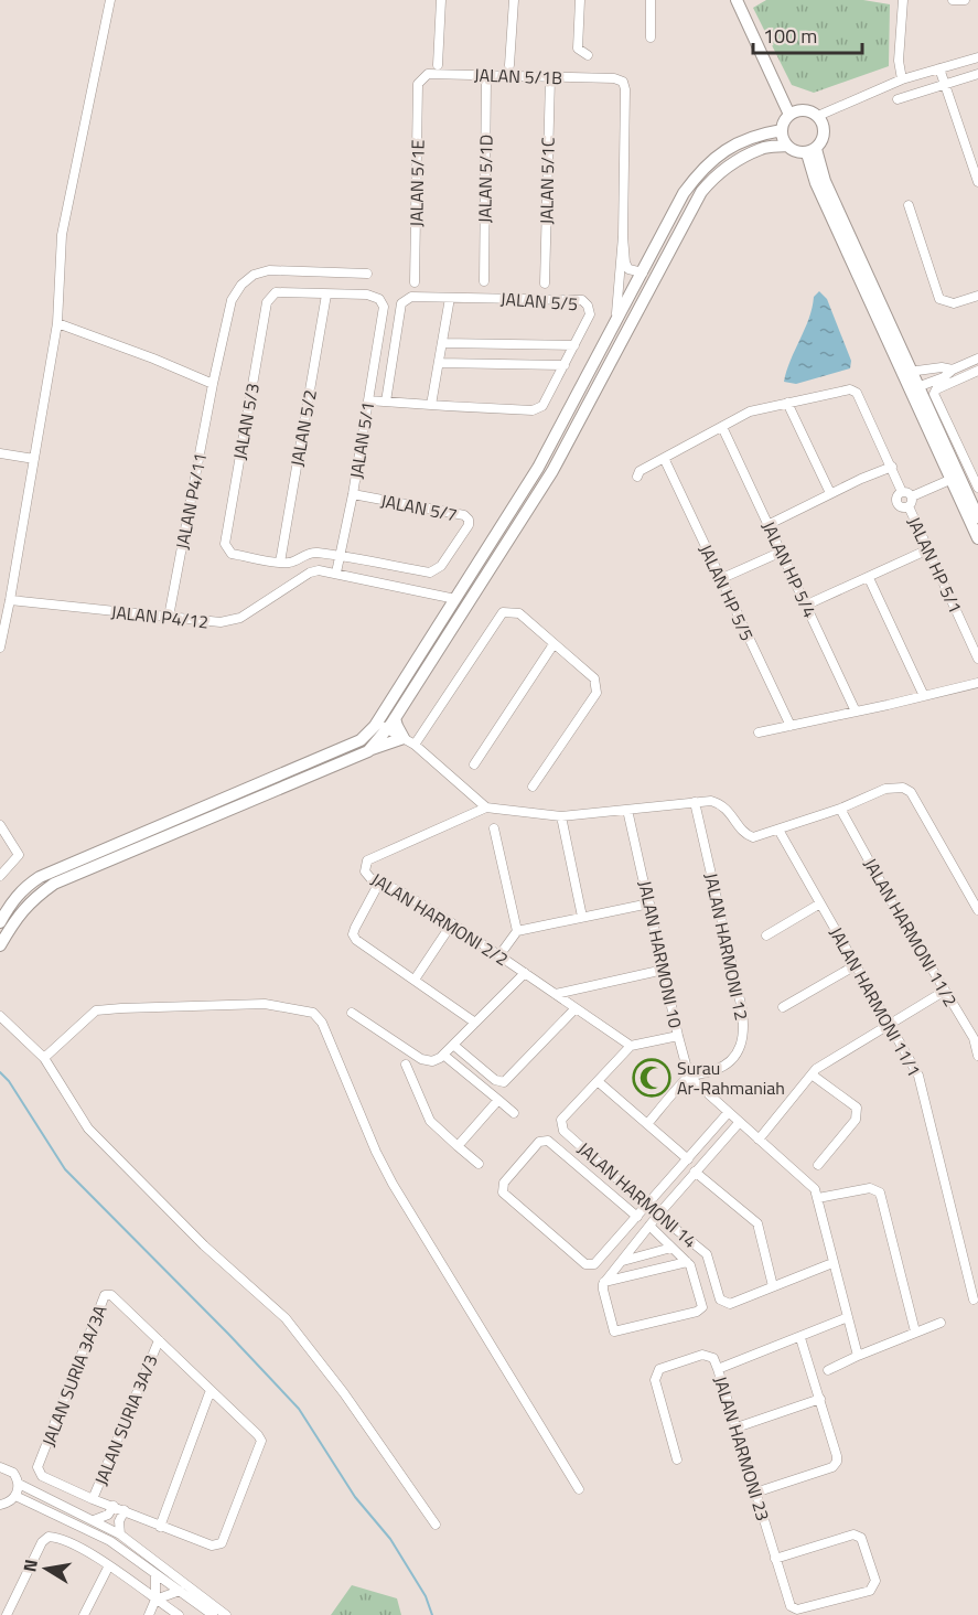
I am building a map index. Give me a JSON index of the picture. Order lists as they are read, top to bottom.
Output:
{
  "streets": {
    "street": [
      "JALAN 5/1B",
      "JALAN 5/1D",
      "JALAN 5/1C",
      "JALAN 5/1E",
      "JALAN 5/5",
      "JALAN 5/3",
      "JALAN 5/2",
      "JALAN 5/1",
      "JALAN P4/11",
      "JALAN 5/7",
      "JALAN HP 5/1",
      "JALAN HP 5/4",
      "JALAN HP 5/5",
      "JALAN P4/12",
      "JALAN HARMONI 2/2",
      "JALAN HARMONI 11/2",
      "JALAN HARMONI 12",
      "JALAN HARMONI 10",
      "JALAN HARMONI 11/1",
      "JALAN HARMONI 14",
      "JALAN SURIA 3A/3A",
      "JALAN SURIA 3A/3",
      "JALAN HARMONI 23"
    ]
  },
  "crossings": [
    ["JALAN 5/1B", "JALAN 5/1D"],
    ["JALAN 5/1B", "JALAN 5/1C"],
    ["JALAN 5/1B", "JALAN 5/1E"],
    ["JALAN 5/5", "JALAN 5/1"],
    ["JALAN 5/3", "JALAN 5/2"],
    ["JALAN 5/3", "JALAN 5/1"],
    ["JALAN 5/3", "JALAN 5/7"],
    ["JALAN 5/1", "JALAN 5/7"],
    ["JALAN 5/1", "JALAN P4/12"],
    ["JALAN P4/11", "JALAN P4/12"],
    ["JALAN HARMONI 12", "JALAN HARMONI 10"],
    ["JALAN SURIA 3A/3A", "JALAN SURIA 3A/3"]
  ],
  "places": {
    "mosque": ["Surau Ar-Rahmaniah"]
  },
  "scale_bar": "100 m",
  "north": "left"
}
